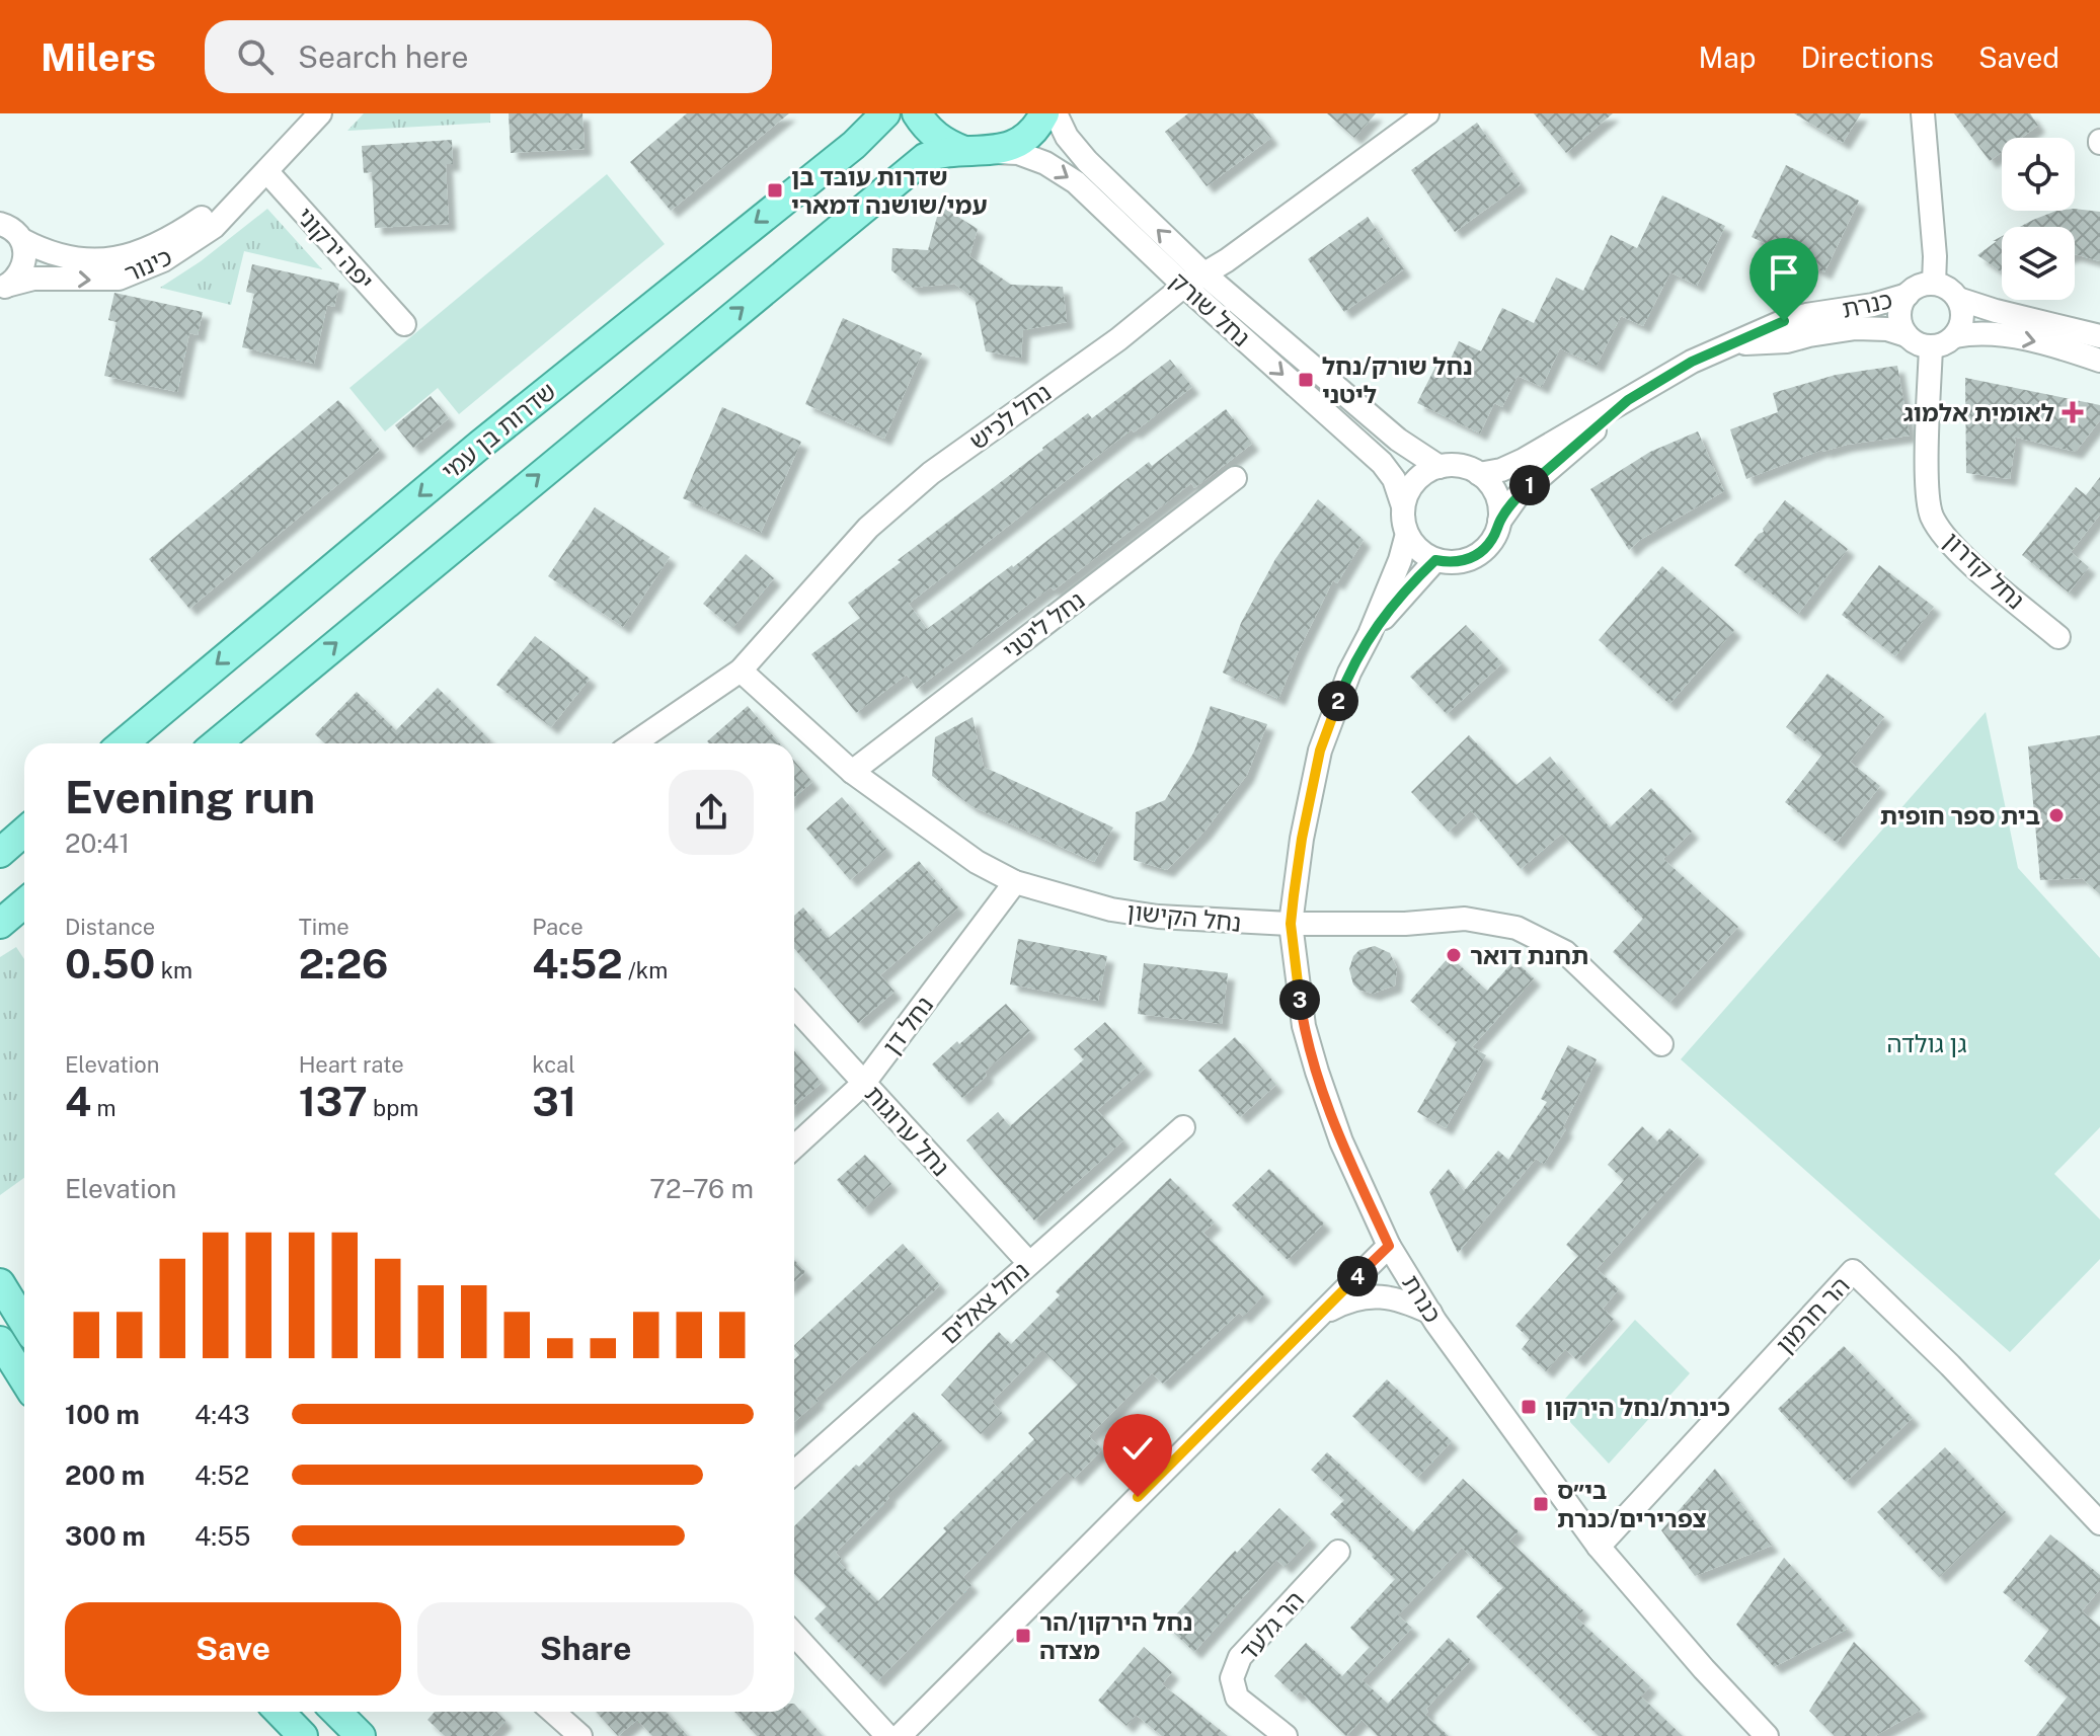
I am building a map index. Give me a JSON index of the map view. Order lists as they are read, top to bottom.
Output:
{
  "streets": {
    "main road": ["שדרות בן עמי"],
    "street": [
      "יפה ירקוני",
      "כינור",
      "כנרת",
      "נחל שורק",
      "נחל לכיש",
      "נחל קדרון",
      "נחל ליטני",
      "נחל הקישון",
      "נחל דן",
      "נחל ערוגות",
      "נחל צאלים",
      "הר חרמון",
      "הר גלעד"
    ]
  },
  "crossings": [
    ["יפה ירקוני", "כינור"],
    ["כנרת", "נחל שורק"],
    ["כנרת", "נחל קדרון"],
    ["כנרת", "נחל הקישון"],
    ["כנרת", "הר חרמון"],
    ["נחל שורק", "נחל לכיש"],
    ["נחל לכיש", "נחל הקישון"],
    ["נחל ליטני", "נחל הקישון"],
    ["נחל הקישון", "נחל דן"],
    ["נחל דן", "נחל ערוגות"],
    ["נחל ערוגות", "נחל צאלים"]
  ],
  "parks": ["גן גולדה"],
  "places": {
    "transit": [
      "שדרות עובד בן עמי/שושנה דמארי",
      "נחל שורק/נחל ליטני",
      "כינרת/נחל הירקון",
      "בי״ס צפרירים/כנרת",
      "נחל הירקון/הר מצדה"
    ],
    "health": ["לאומית אלמוג"],
    "other": ["בית ספר חופית", "תחנת דואר"]
  },
  "page": {
    "header": "Milers",
    "search": "Search here",
    "nav": ["Map", "Directions", "Saved"],
    "pins": [
      "1",
      "2",
      "3",
      "4"
    ],
    "heading": ["Evening run", "20:41"],
    "stats": [
      ["Distance", "0.50 km"],
      ["Time", "2:26"],
      ["Pace", "4:52 /km"],
      ["Elevation", "4 m"],
      ["Heart rate", "137 bpm"],
      ["kcal", "31"]
    ],
    "chart": ["Elevation", "72–76 m"],
    "list": [
      {
        "name": "100 m",
        "note": "4:43"
      },
      {
        "name": "200 m",
        "note": "4:52"
      },
      {
        "name": "300 m",
        "note": "4:55"
      }
    ],
    "buttons": ["Save", "Share"]
  }
}
